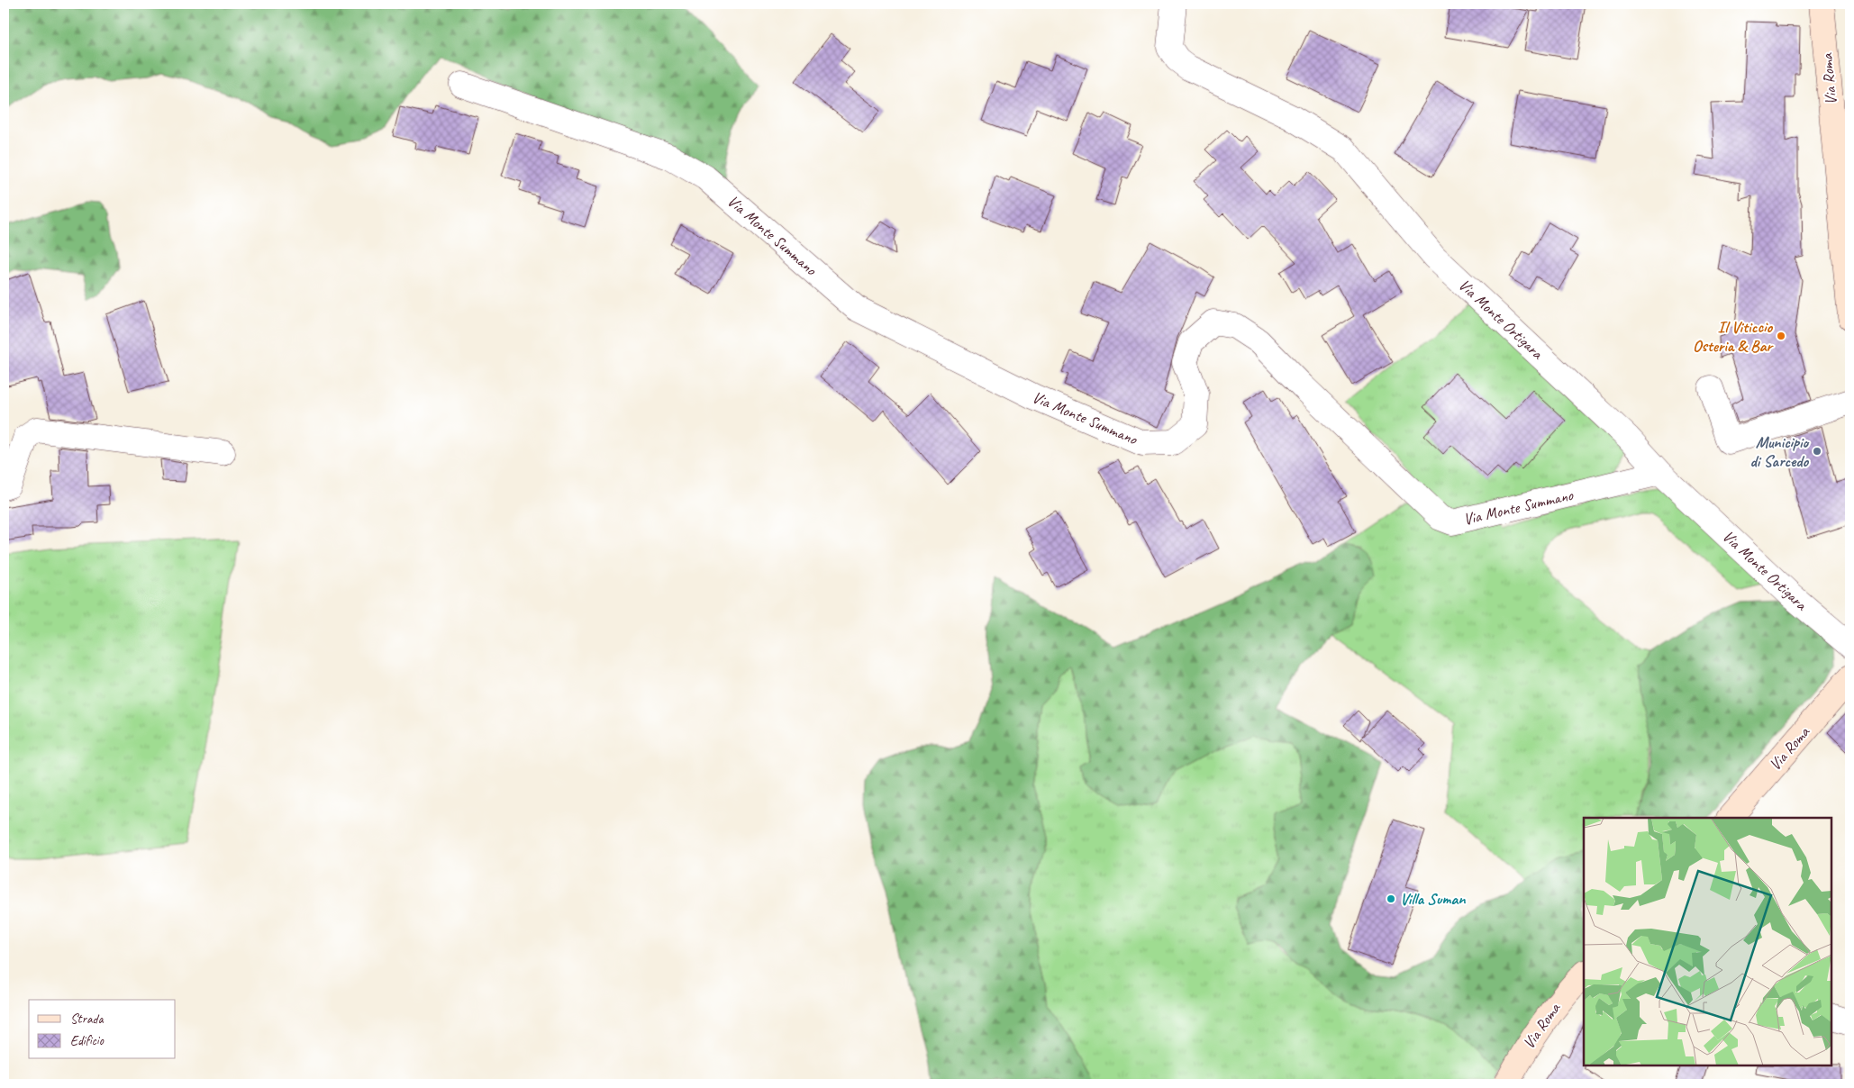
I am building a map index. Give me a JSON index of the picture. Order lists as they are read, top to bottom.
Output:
{
  "streets": {
    "street": ["Via Roma", "Via Monte Summano", "Via Monte Ortigara"]
  },
  "crossings": [
    ["Via Monte Summano", "Via Monte Ortigara"]
  ],
  "places": ["Il Viticcio Osteria & Bar", "Municipio di Sarcedo", "Villa Suman"],
  "legend": ["Strada", "Edificio"]
}
